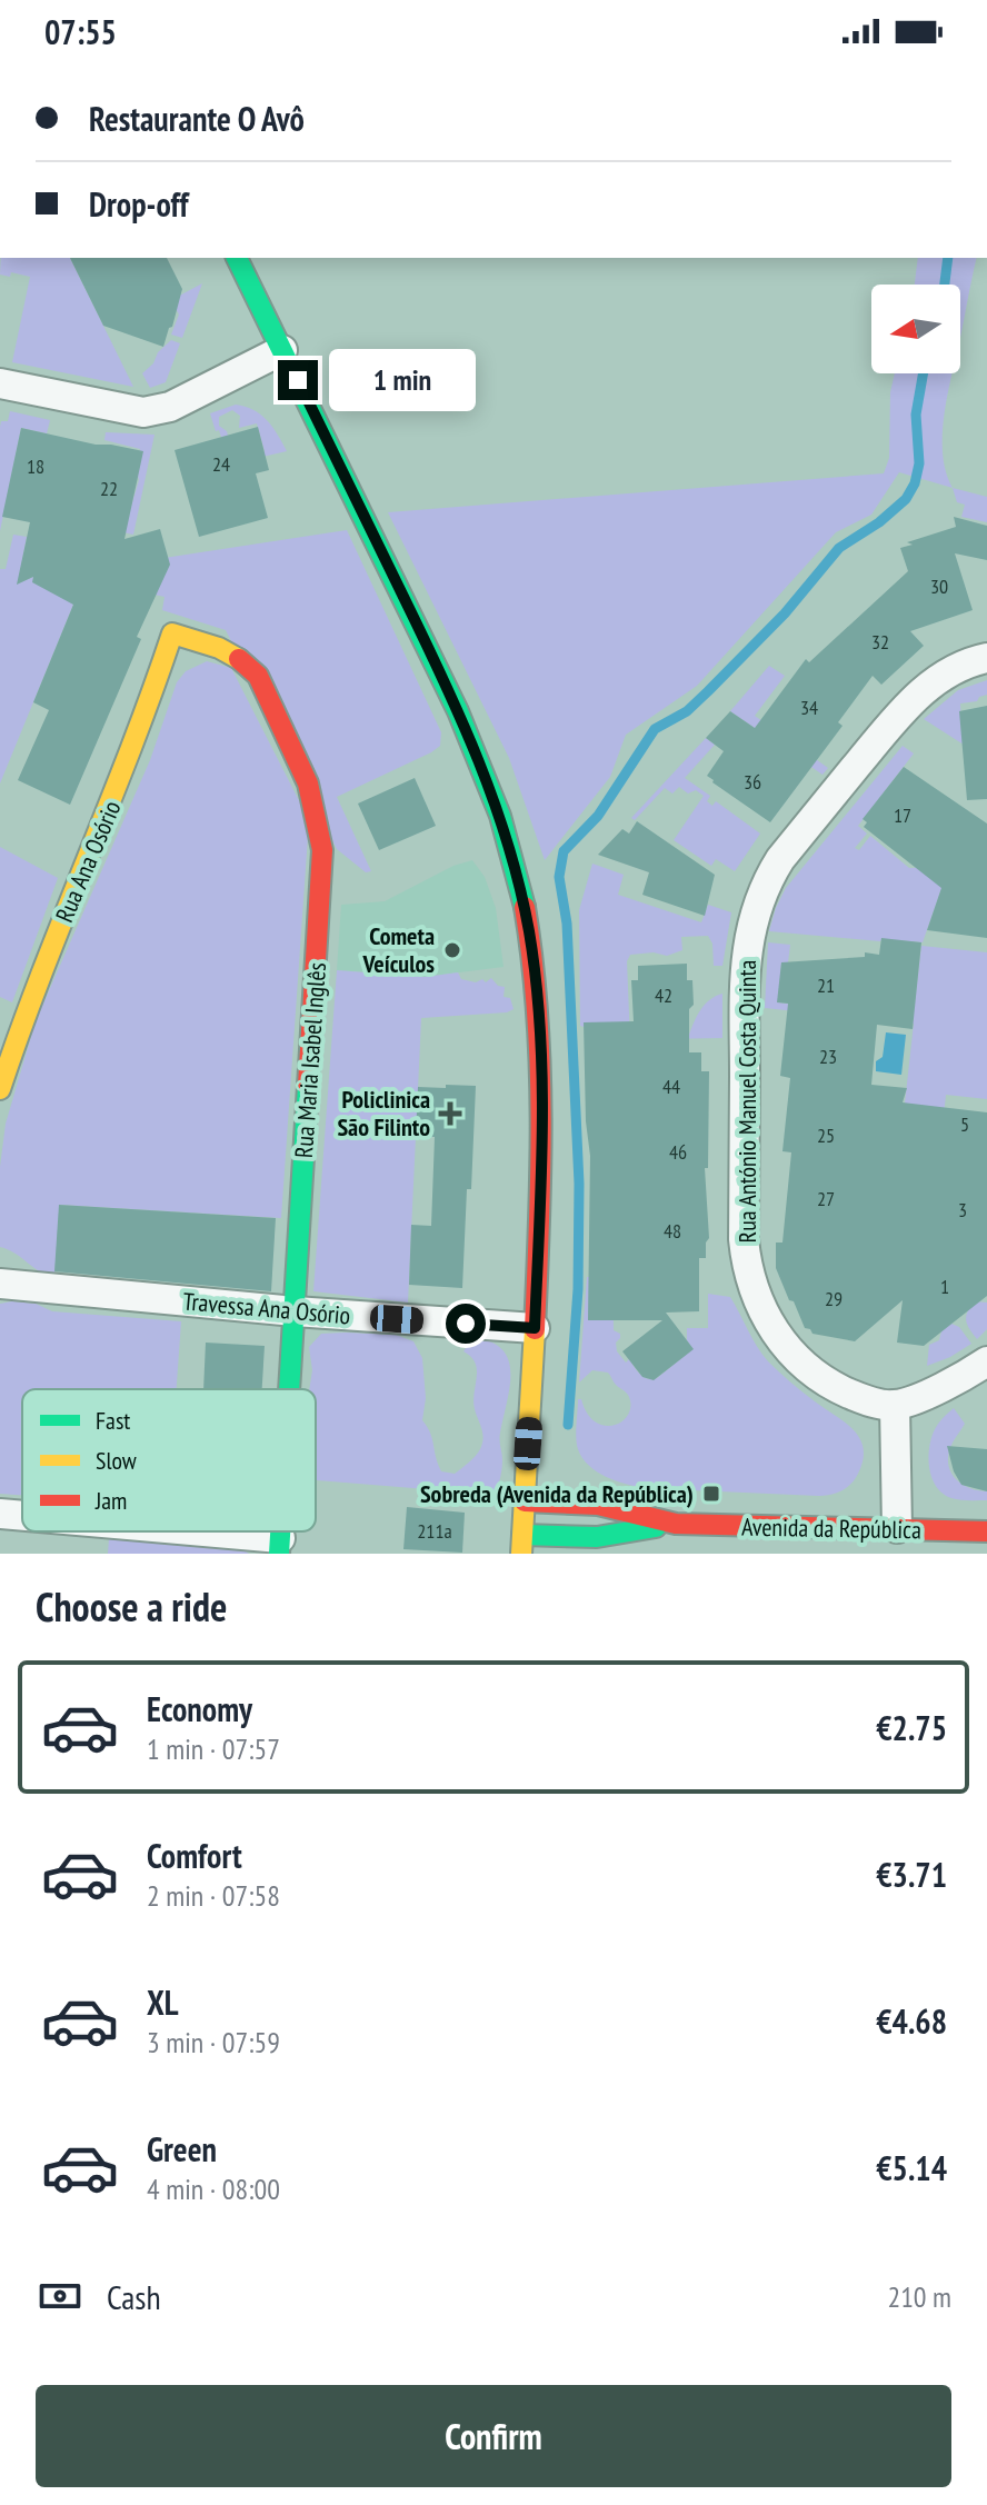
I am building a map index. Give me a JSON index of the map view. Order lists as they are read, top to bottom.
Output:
{
  "streets": {
    "street": [
      "Rua Ana Osório",
      "Rua Maria Isabel Inglês",
      "Rua António Manuel Costa Quinta",
      "Travessa Ana Osório",
      "Avenida da República"
    ]
  },
  "crossings": [
    ["Rua Ana Osório", "Rua Maria Isabel Inglês"],
    ["Rua Maria Isabel Inglês", "Travessa Ana Osório"]
  ],
  "places": {
    "other": ["Cometa Veículos"],
    "health": ["Policlinica São Filinto"],
    "transit": ["Sobreda (Avenida da República)"]
  },
  "house_numbers": [
    "24",
    "18",
    "22",
    "30",
    "32",
    "34",
    "36",
    "17",
    "21",
    "42",
    "23",
    "44",
    "5",
    "25",
    "46",
    "27",
    "3",
    "48",
    "1",
    "29",
    "211a"
  ],
  "legend": ["Fast", "Slow", "Jam"],
  "north": "left",
  "page": {
    "status": "07:55",
    "banner": ["Restaurante O Avô", "Drop-off"],
    "bubble": "1 min",
    "heading": "Choose a ride",
    "list": [
      {
        "name": "Economy",
        "note": "1 min · 07:57",
        "value": "€2.75"
      },
      {
        "name": "Comfort",
        "note": "2 min · 07:58",
        "value": "€3.71"
      },
      {
        "name": "XL",
        "note": "3 min · 07:59",
        "value": "€4.68"
      },
      {
        "name": "Green",
        "note": "4 min · 08:00",
        "value": "€5.14"
      }
    ],
    "pay": ["Cash", "210 m"],
    "buttons": "Confirm"
  }
}
